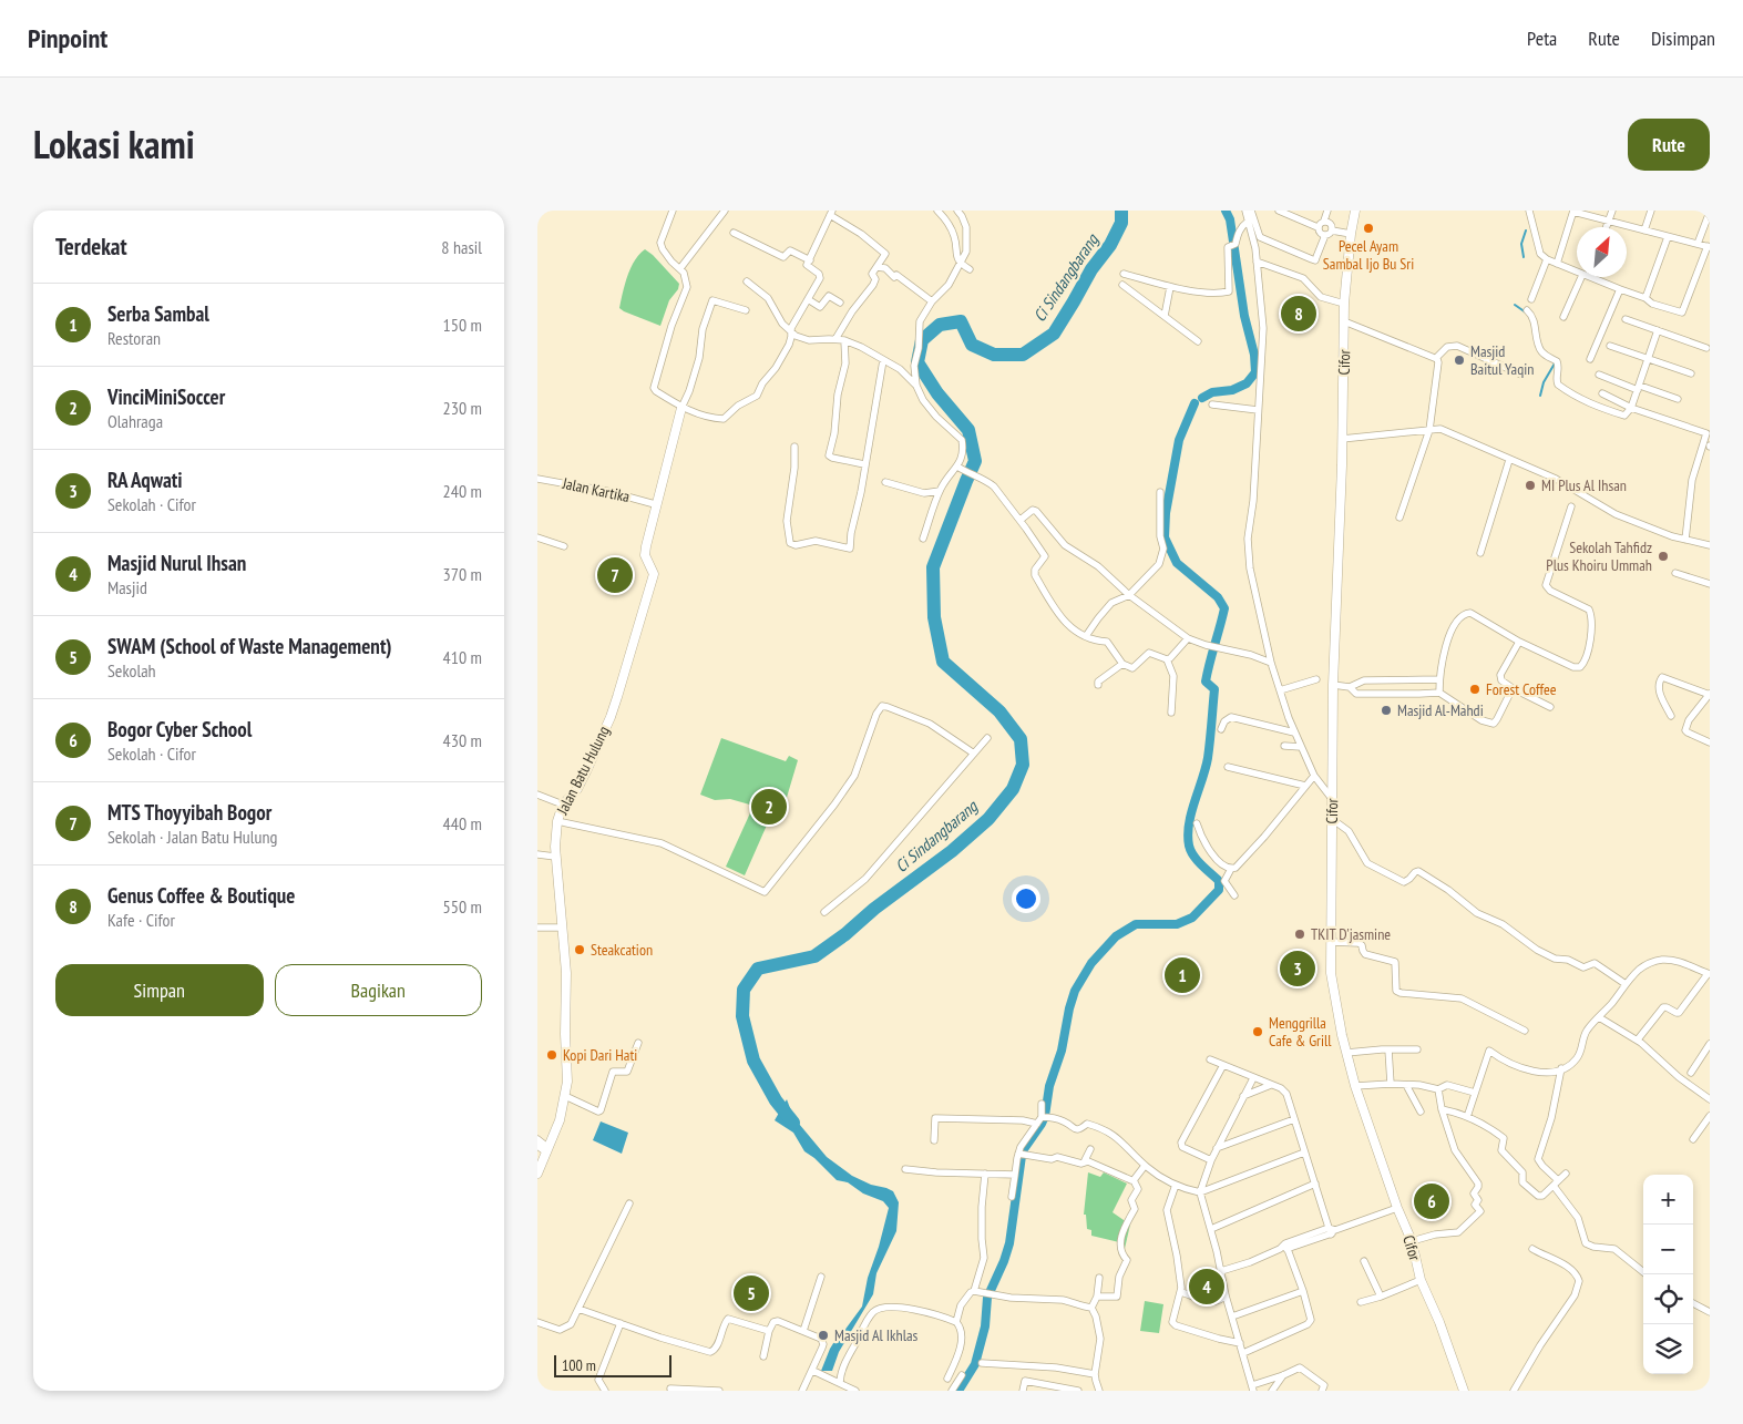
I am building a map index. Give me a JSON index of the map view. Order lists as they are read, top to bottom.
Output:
{
  "streets": {
    "street": ["Cifor", "Jalan Kartika", "Jalan Batu Hulung"]
  },
  "crossings": [
    ["Jalan Kartika", "Jalan Batu Hulung"]
  ],
  "water": ["Ci Sindangbarang"],
  "places": [
    "Pecel Ayam Sambal Ijo Bu Sri",
    "Masjid Baitul Yaqin",
    "MI Plus Al Ihsan",
    "Sekolah Tahfidz Plus Khoiru Ummah",
    "Forest Coffee",
    "Masjid Al-Mahdi",
    "TKIT D'jasmine",
    "Steakcation",
    "Menggrilla Cafe & Grill",
    "Kopi Dari Hati",
    "Masjid Al Ikhlas"
  ],
  "scale_bar": "100 m",
  "north": "top right",
  "page": {
    "header": "Pinpoint",
    "nav": ["Peta", "Rute", "Disimpan"],
    "title": "Lokasi kami",
    "buttons": [
      "Rute",
      ["Simpan", "Bagikan"]
    ],
    "heading": ["Terdekat", "8 hasil"],
    "list": [
      {
        "mark": "1",
        "name": "Serba Sambal",
        "note": "Restoran",
        "value": "150 m"
      },
      {
        "mark": "2",
        "name": "VinciMiniSoccer",
        "note": "Olahraga",
        "value": "230 m"
      },
      {
        "mark": "3",
        "name": "RA Aqwati",
        "note": "Sekolah · Cifor",
        "value": "240 m"
      },
      {
        "mark": "4",
        "name": "Masjid Nurul Ihsan",
        "note": "Masjid",
        "value": "370 m"
      },
      {
        "mark": "5",
        "name": "SWAM (School of Waste Management)",
        "note": "Sekolah",
        "value": "410 m"
      },
      {
        "mark": "6",
        "name": "Bogor Cyber School",
        "note": "Sekolah · Cifor",
        "value": "430 m"
      },
      {
        "mark": "7",
        "name": "MTS Thoyyibah Bogor",
        "note": "Sekolah · Jalan Batu Hulung",
        "value": "440 m"
      },
      {
        "mark": "8",
        "name": "Genus Coffee & Boutique",
        "note": "Kafe · Cifor",
        "value": "550 m"
      }
    ],
    "pins": [
      "8",
      "7",
      "2",
      "3",
      "1",
      "6",
      "4",
      "5"
    ],
    "map_buttons": ["+", "−"],
    "scale": "100 m"
  }
}
